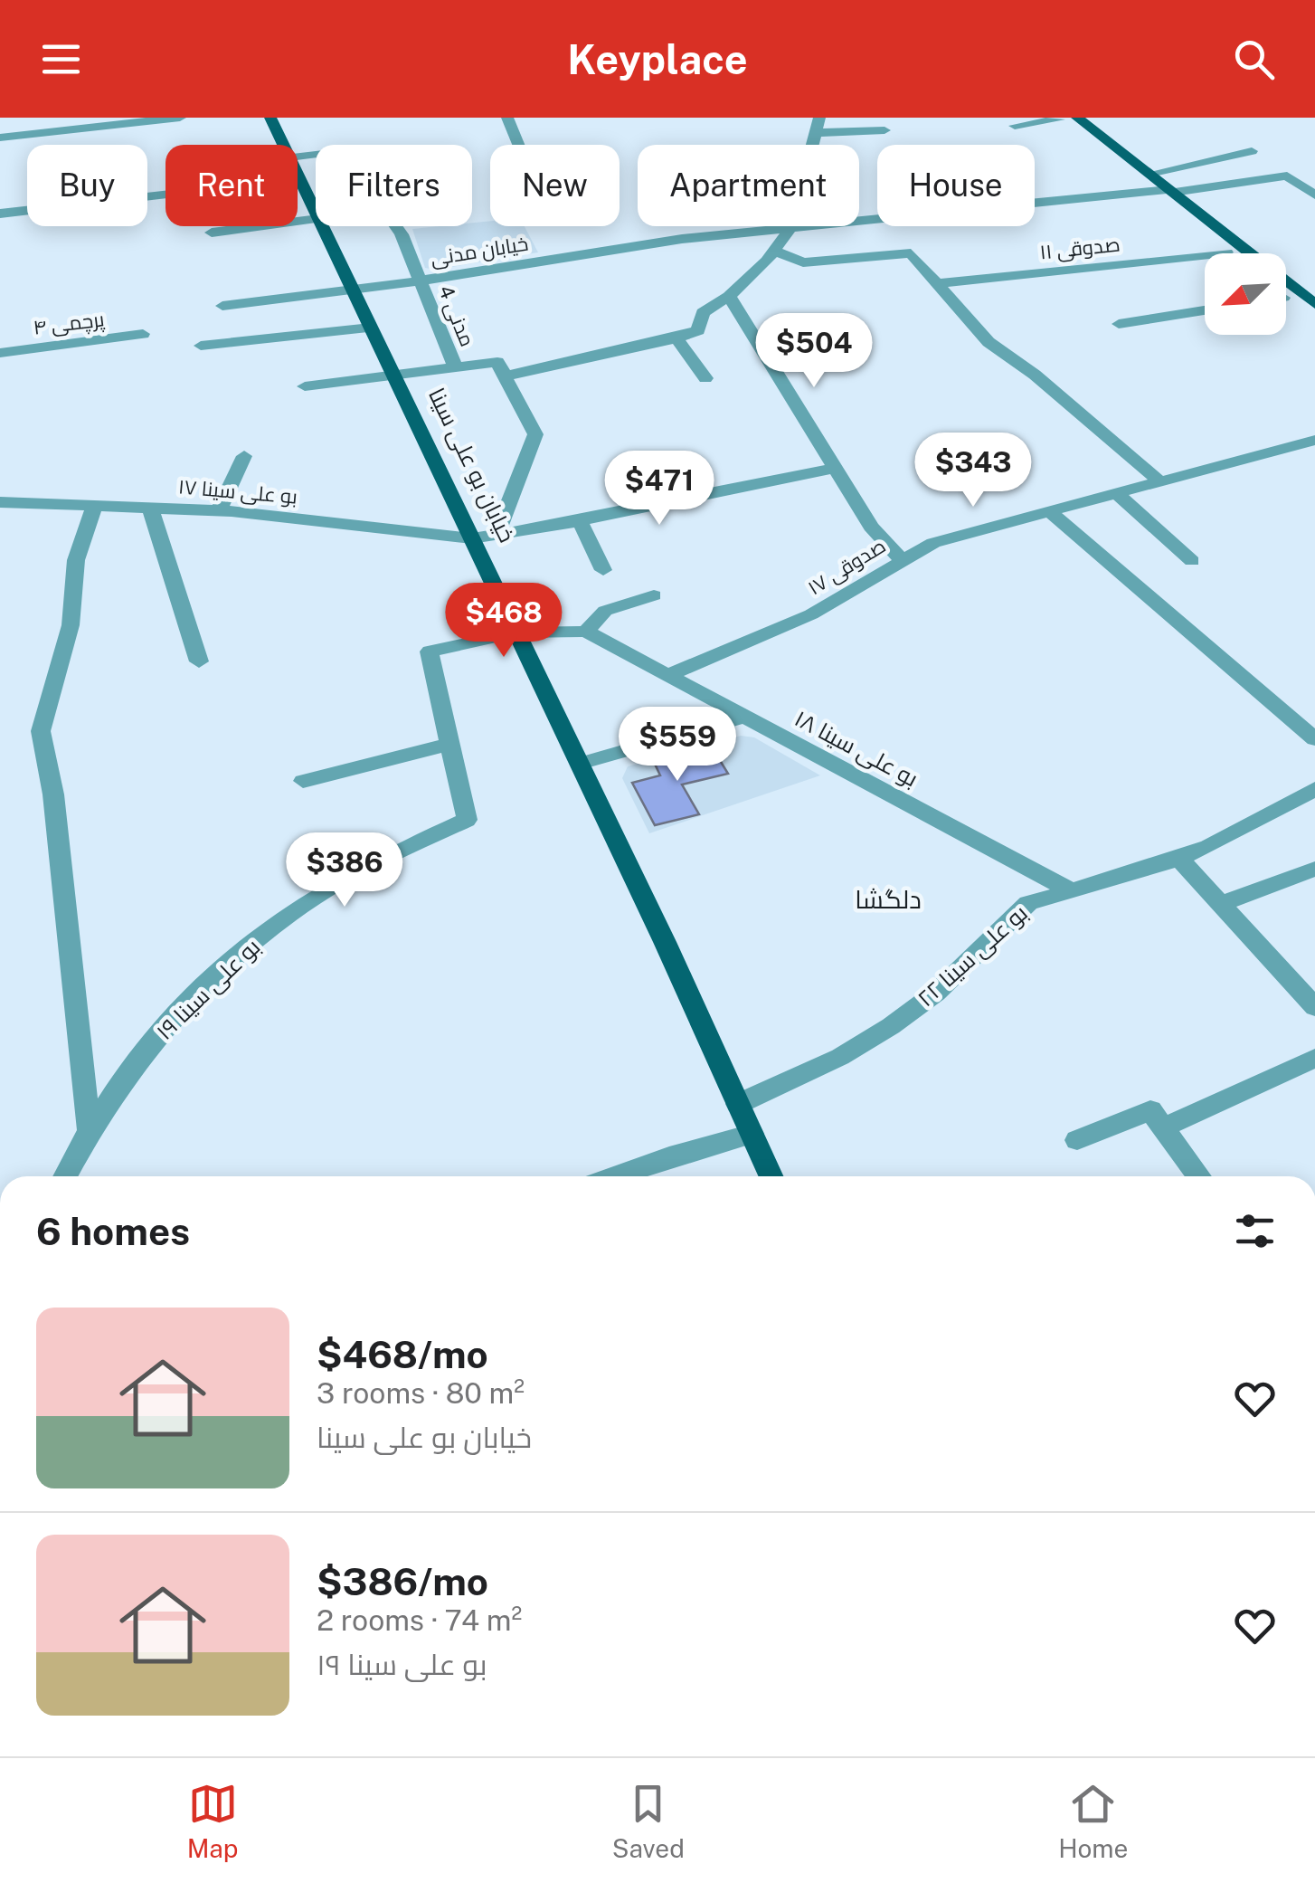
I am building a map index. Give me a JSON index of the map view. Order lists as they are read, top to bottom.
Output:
{
  "streets": {
    "main road": ["خیابان بو علی سینا"],
    "street": [
      "صدوقی ۱۱",
      "خیابان مدنی",
      "مدنی 4",
      "پرچمی ۴",
      "بو علی سینا ۱۷",
      "صدوقی ۱۷",
      "بو علی سینا ۱۸",
      "بو علی سینا ۲۲",
      "بو علی سینا ۱۹"
    ]
  },
  "crossings": [
    ["خیابان مدنی", "مدنی 4"],
    ["خیابان مدنی", "خیابان بو علی سینا"],
    ["خیابان بو علی سینا", "بو علی سینا ۱۷"],
    ["خیابان بو علی سینا", "بو علی سینا ۱۸"],
    ["خیابان بو علی سینا", "بو علی سینا ۲۲"],
    ["خیابان بو علی سینا", "بو علی سینا ۱۹"],
    ["صدوقی ۱۷", "بو علی سینا ۱۸"],
    ["بو علی سینا ۱۸", "بو علی سینا ۲۲"],
    ["بو علی سینا ۱۸", "بو علی سینا ۱۹"]
  ],
  "districts": ["دلگشا"],
  "north": "bottom left",
  "page": {
    "header": "Keyplace",
    "chip": [
      "Buy",
      "Rent",
      "Filters",
      "New",
      "Apartment",
      "House"
    ],
    "price": [
      "$504",
      "$343",
      "$471",
      "$468",
      "$559",
      "$386"
    ],
    "heading": "6 homes",
    "list": [
      {
        "name": "$468/mo",
        "note": "3 rooms · 80 m² · خیابان بو علی سینا"
      },
      {
        "name": "$386/mo",
        "note": "2 rooms · 74 m² · بو علی سینا ۱۹"
      }
    ],
    "tabs": ["Map", "Saved", "Home"]
  }
}
